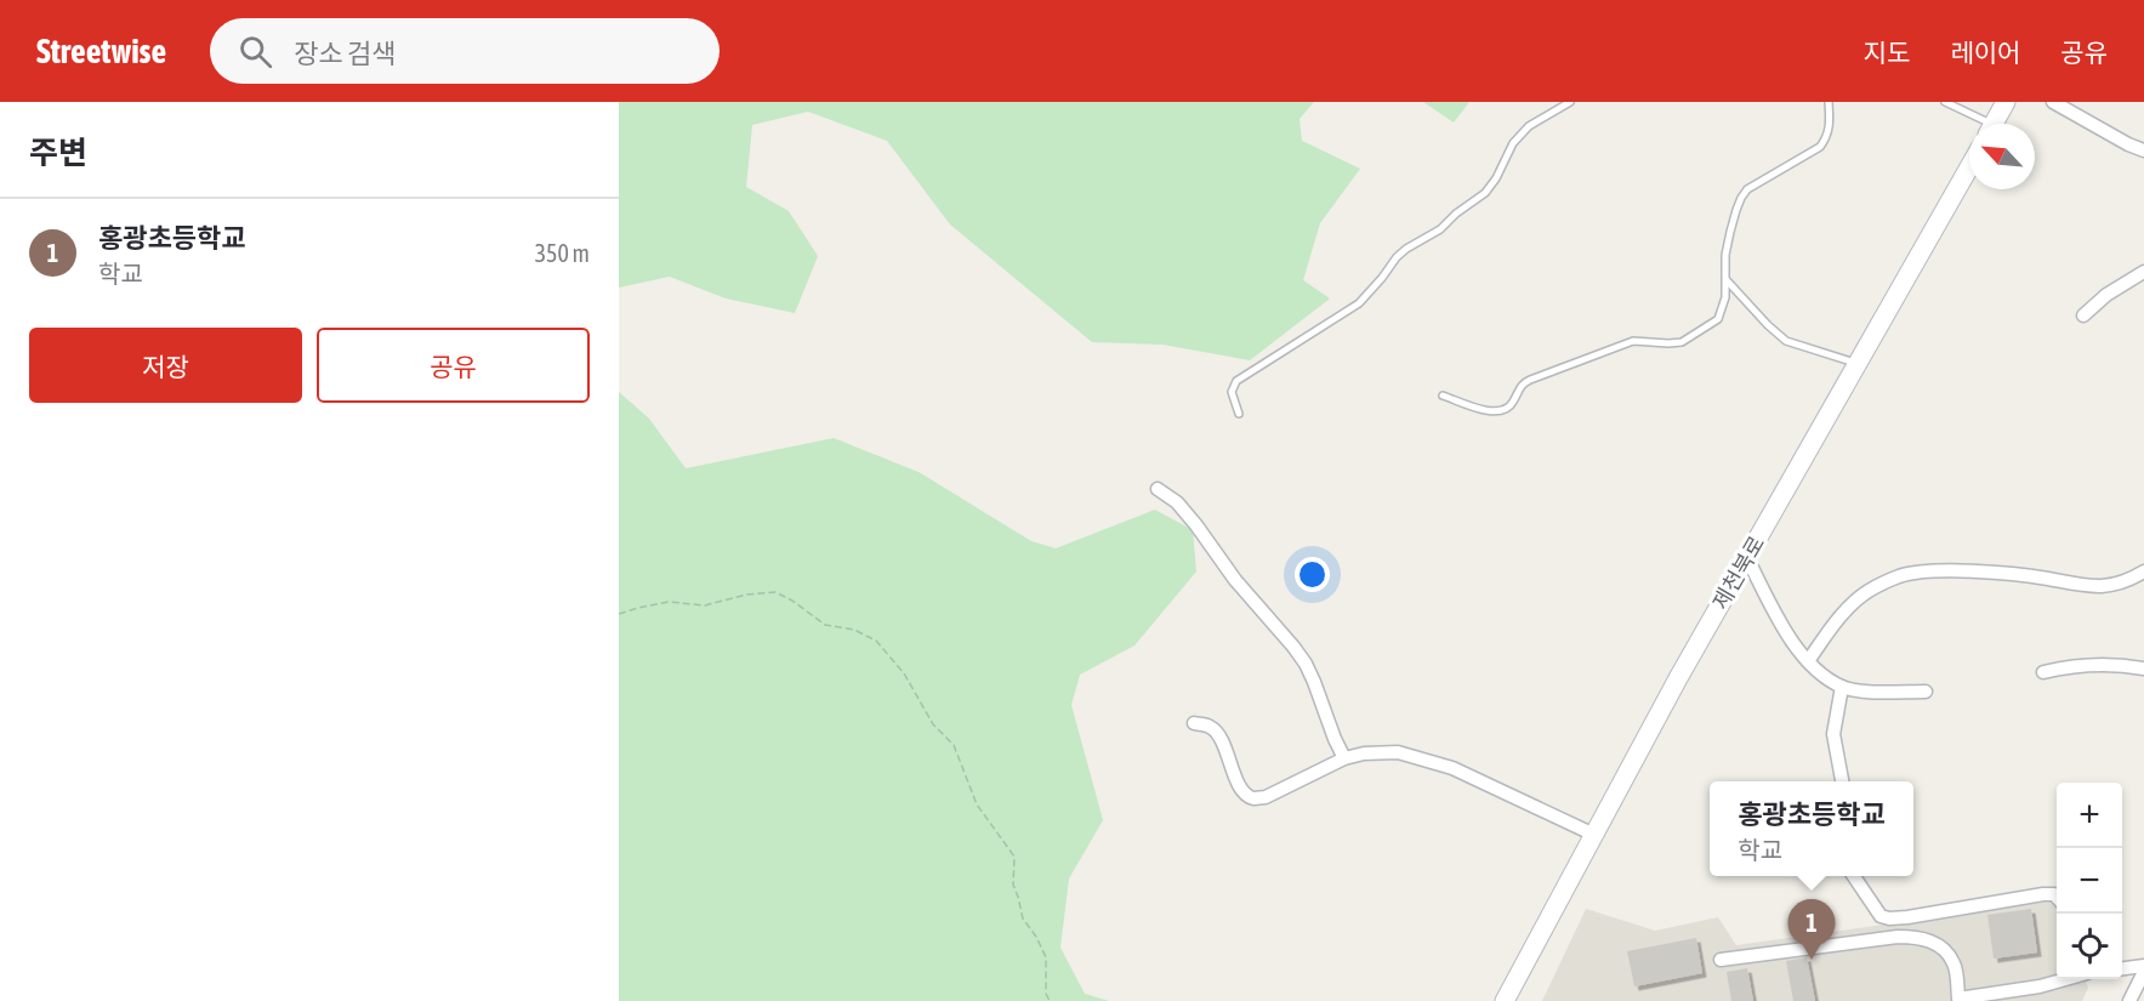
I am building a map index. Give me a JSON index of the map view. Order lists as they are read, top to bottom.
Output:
{
  "streets": {
    "street": ["제천북로"]
  },
  "north": "top left",
  "page": {
    "header": "Streetwise",
    "search": "장소 검색",
    "nav": ["지도", "레이어", "공유"],
    "heading": "주변",
    "list": [
      {
        "mark": "1",
        "name": "홍광초등학교",
        "note": "학교",
        "value": "350 m"
      }
    ],
    "buttons": ["저장", "공유"],
    "popup": ["홍광초등학교", "학교"],
    "map_buttons": ["+", "−"],
    "pins": "1"
  }
}
